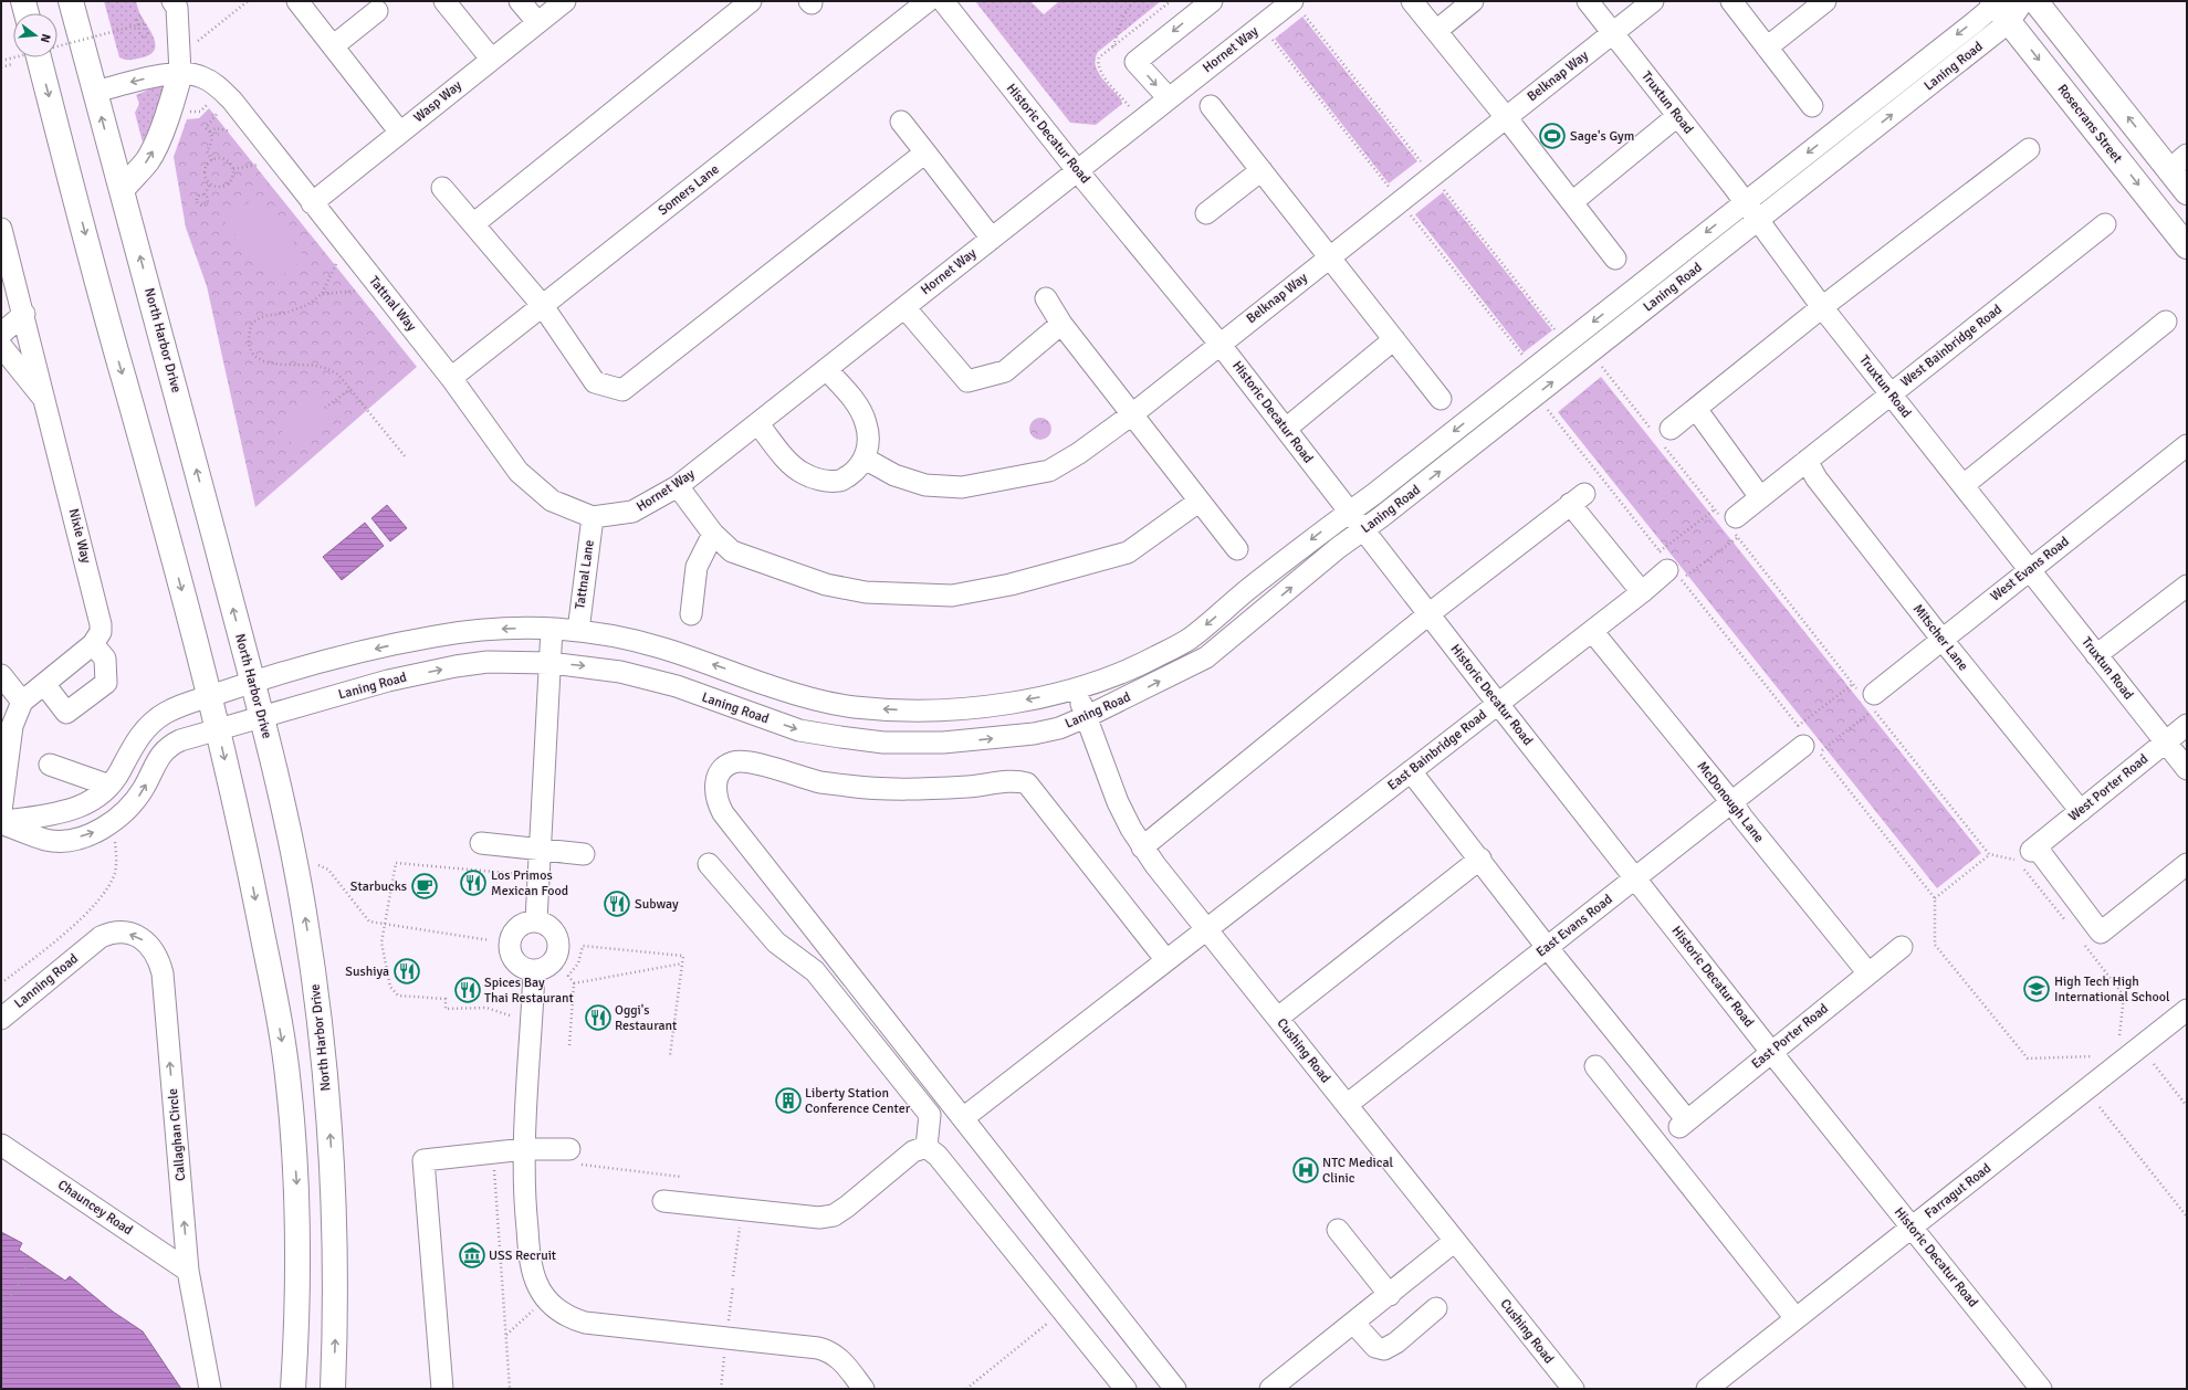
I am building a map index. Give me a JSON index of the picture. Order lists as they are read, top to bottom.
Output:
{
  "streets": {
    "main road": ["Rosecrans Street", "North Harbor Drive"],
    "street": [
      "Hornet Way",
      "Laning Road",
      "Belknap Way",
      "Wasp Way",
      "Truxtun Road",
      "Historic Decatur Road",
      "Somers Lane",
      "Tattnal Way",
      "West Bainbridge Road",
      "Nixie Way",
      "West Evans Road",
      "Tattnal Lane",
      "Mitscher Lane",
      "East Bainbridge Road",
      "West Porter Road",
      "McDonough Lane",
      "East Evans Road",
      "Lanning Road",
      "East Porter Road",
      "Cushing Road",
      "Callaghan Circle",
      "Farragut Road",
      "Chauncey Road"
    ]
  },
  "crossings": [
    ["Hornet Way", "Belknap Way"],
    ["Hornet Way", "Historic Decatur Road"],
    ["Hornet Way", "Tattnal Way"],
    ["Hornet Way", "Tattnal Lane"],
    ["Laning Road", "Truxtun Road"],
    ["Laning Road", "Rosecrans Street"],
    ["Laning Road", "Historic Decatur Road"],
    ["Laning Road", "North Harbor Drive"],
    ["Laning Road", "Tattnal Lane"],
    ["Laning Road", "Cushing Road"],
    ["Belknap Way", "Truxtun Road"],
    ["Belknap Way", "Historic Decatur Road"],
    ["Wasp Way", "Tattnal Way"],
    ["Truxtun Road", "West Bainbridge Road"],
    ["Truxtun Road", "West Evans Road"],
    ["Truxtun Road", "West Porter Road"],
    ["Historic Decatur Road", "East Bainbridge Road"],
    ["Historic Decatur Road", "East Evans Road"],
    ["Historic Decatur Road", "East Porter Road"],
    ["Historic Decatur Road", "Farragut Road"],
    ["Somers Lane", "Tattnal Way"],
    ["Tattnal Way", "Tattnal Lane"],
    ["West Bainbridge Road", "Mitscher Lane"],
    ["West Evans Road", "Mitscher Lane"],
    ["Mitscher Lane", "West Porter Road"],
    ["East Bainbridge Road", "McDonough Lane"],
    ["East Bainbridge Road", "Cushing Road"],
    ["McDonough Lane", "East Evans Road"],
    ["McDonough Lane", "East Porter Road"],
    ["East Evans Road", "East Porter Road"],
    ["East Evans Road", "Cushing Road"],
    ["Lanning Road", "Callaghan Circle"],
    ["Callaghan Circle", "Chauncey Road"]
  ],
  "one_way": ["Callaghan Circle"],
  "places": {
    "sports": ["Sage's Gym"],
    "restaurant": [
      "Los Primos Mexican Food",
      "Subway",
      "Sushiya",
      "Spices Bay Thai Restaurant",
      "Oggi's Restaurant"
    ],
    "cafe": ["Starbucks"],
    "school or university": ["High Tech High International School"],
    "building": ["Liberty Station Conference Center"],
    "hospital": ["NTC Medical Clinic"],
    "museum": ["USS Recruit"]
  },
  "north": "right"
}
